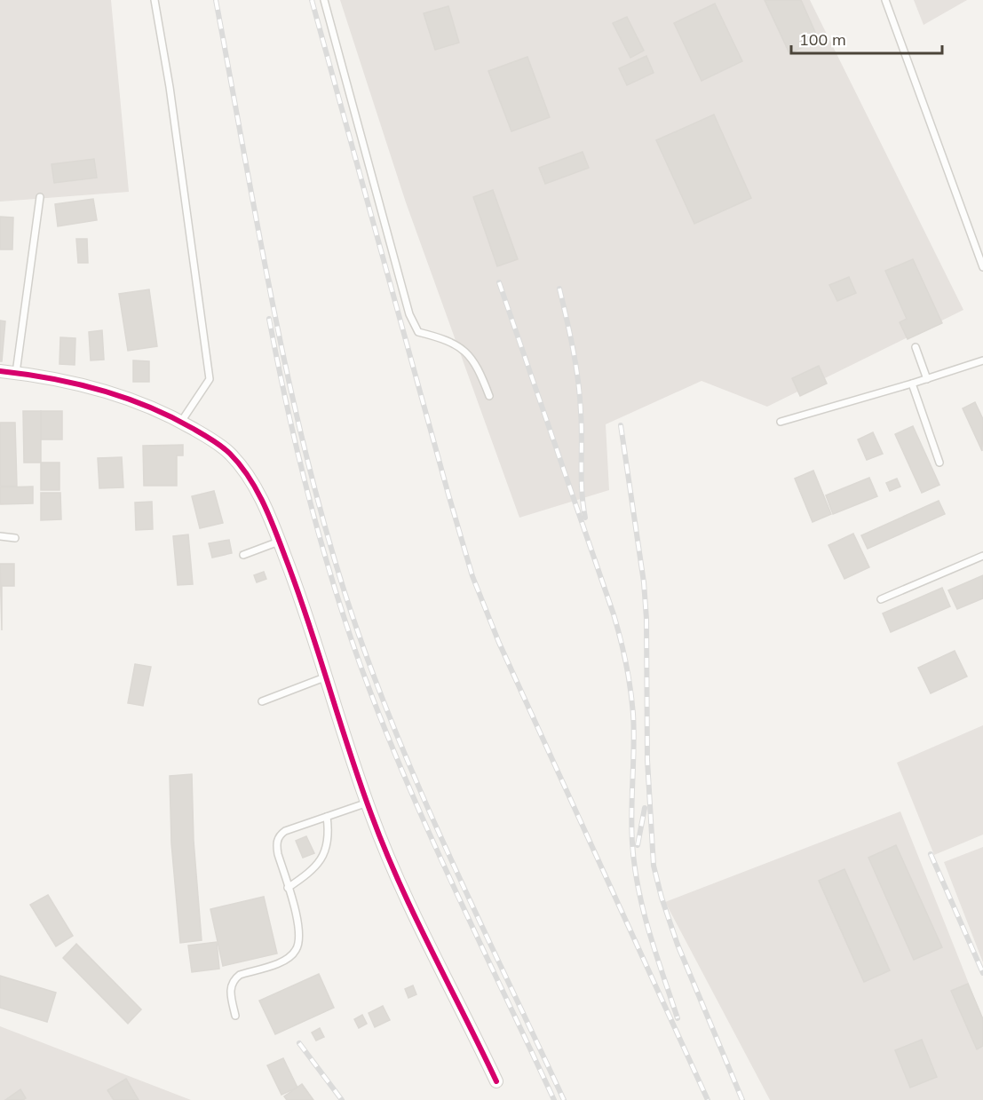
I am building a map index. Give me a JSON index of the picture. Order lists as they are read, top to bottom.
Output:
{
  "scale_bar": "100 m"
}
